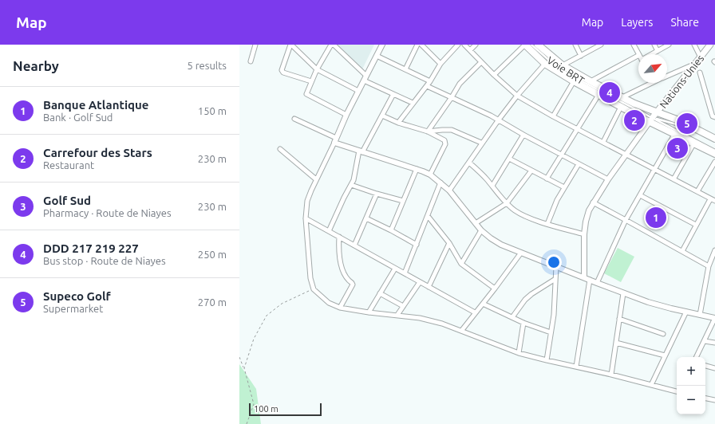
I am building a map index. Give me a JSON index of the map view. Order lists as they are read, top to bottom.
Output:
{
  "streets": {
    "main road": ["Nations-Unies"],
    "lane": ["Voie BRT"]
  },
  "crossings": [
    ["Voie BRT", "Nations-Unies"]
  ],
  "scale_bar": "100 m",
  "north": "top right",
  "page": {
    "header": "Map",
    "nav": ["Map", "Layers", "Share"],
    "heading": ["Nearby", "5 results"],
    "pins": [
      "4",
      "2",
      "5",
      "3",
      "1"
    ],
    "list": [
      {
        "mark": "1",
        "name": "Banque Atlantique",
        "note": "Bank · Golf Sud",
        "value": "150 m"
      },
      {
        "mark": "2",
        "name": "Carrefour des Stars",
        "note": "Restaurant",
        "value": "230 m"
      },
      {
        "mark": "3",
        "name": "Golf Sud",
        "note": "Pharmacy · Route de Niayes",
        "value": "230 m"
      },
      {
        "mark": "4",
        "name": "DDD 217 219 227",
        "note": "Bus stop · Route de Niayes",
        "value": "250 m"
      },
      {
        "mark": "5",
        "name": "Supeco Golf",
        "note": "Supermarket",
        "value": "270 m"
      }
    ],
    "map_buttons": ["+", "−"],
    "scale": "100 m"
  }
}
